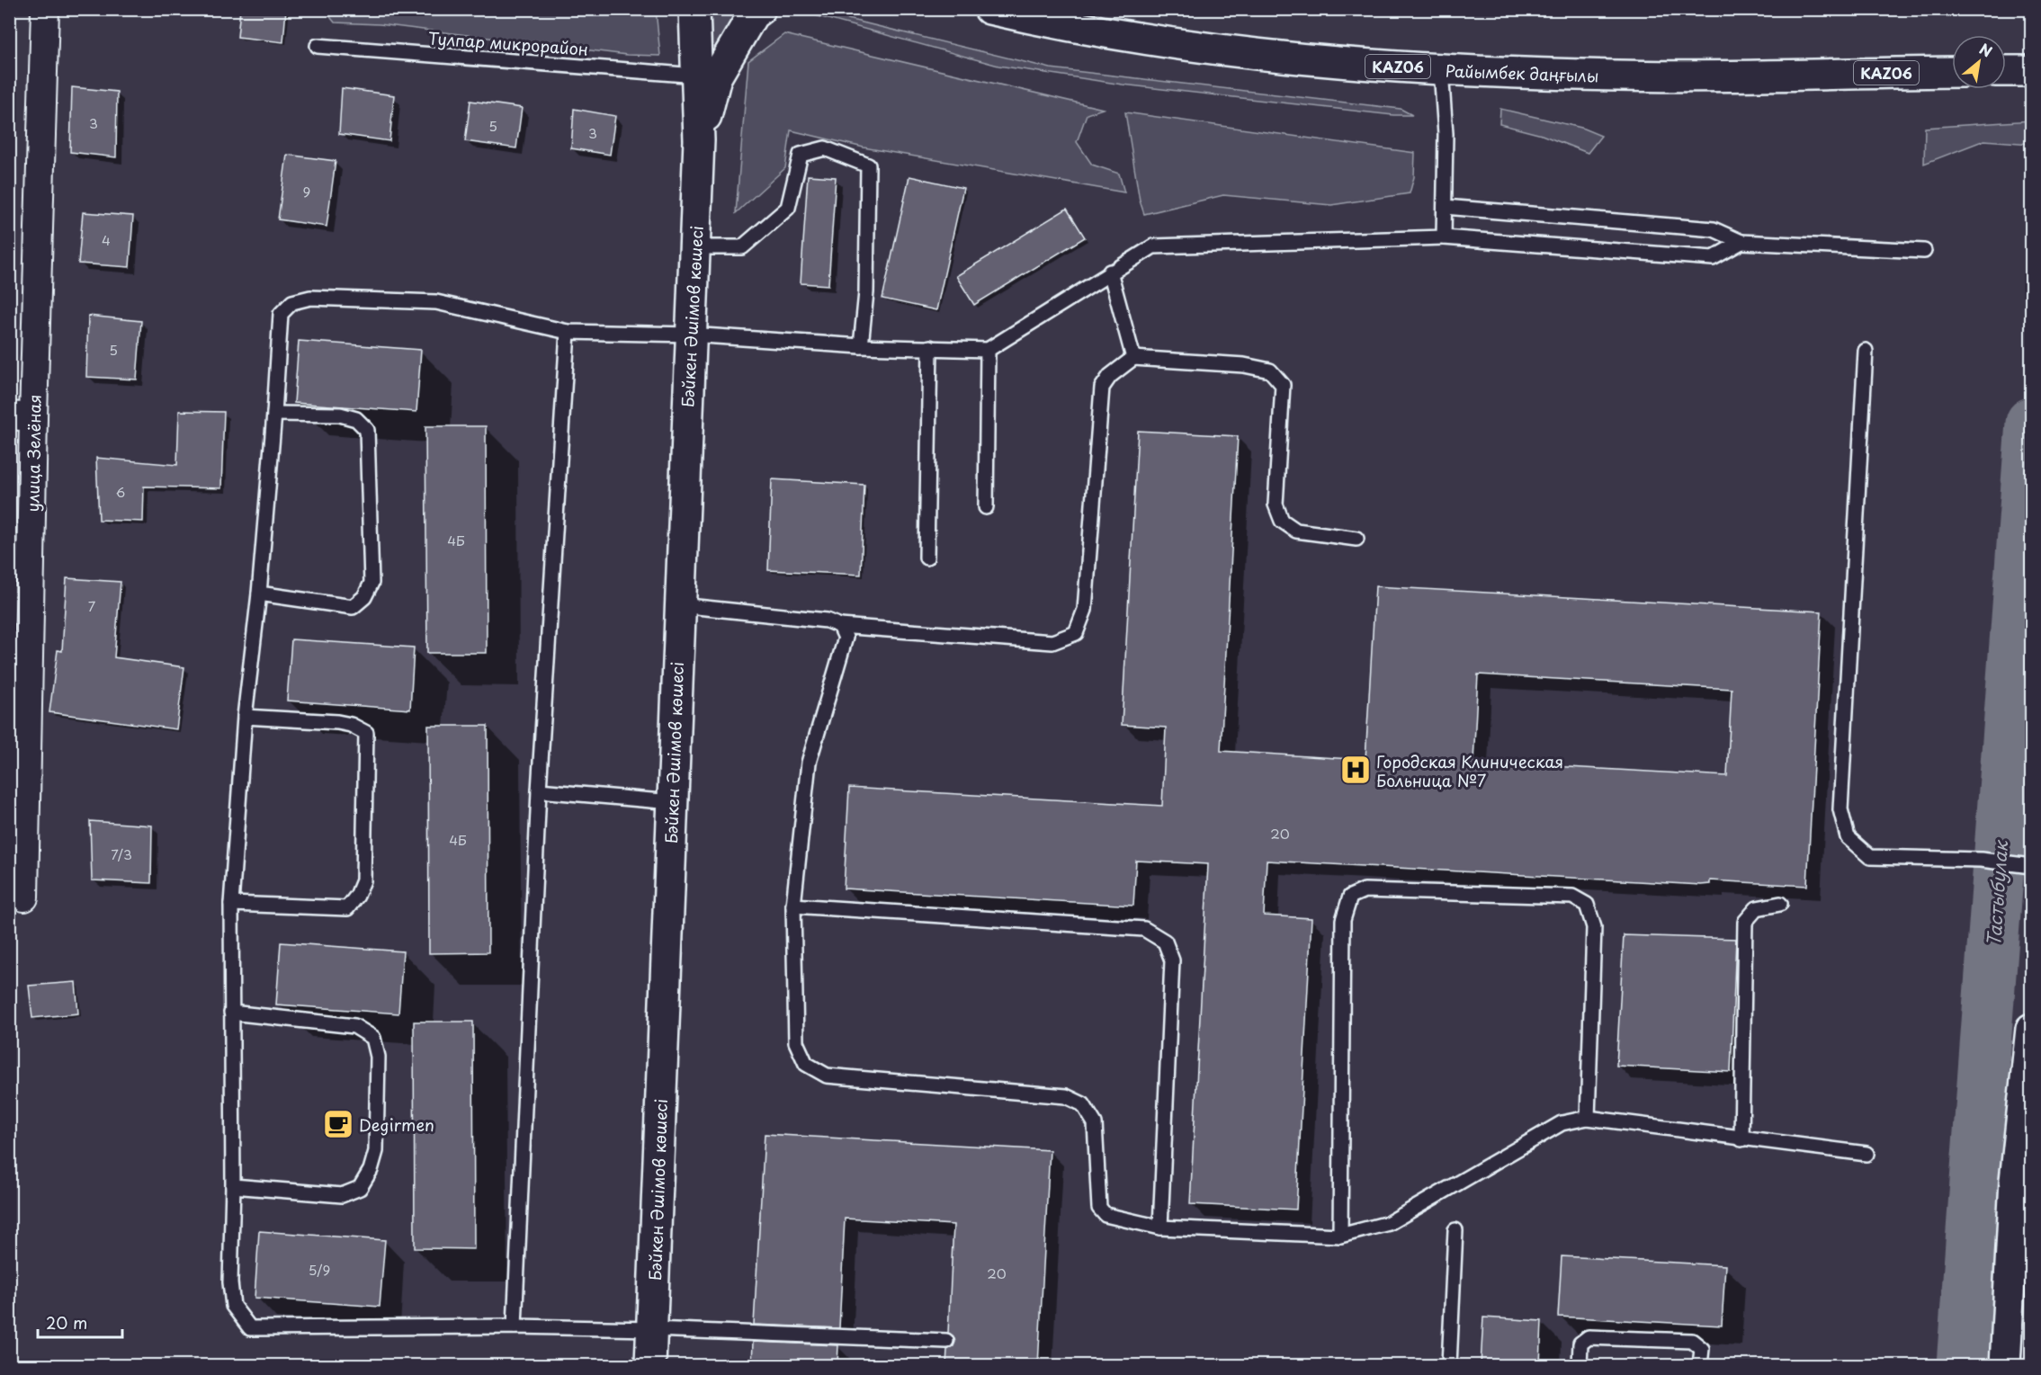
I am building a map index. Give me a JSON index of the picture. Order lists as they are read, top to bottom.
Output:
{
  "streets": {
    "main road": ["KАZ06", "Райымбек даңғылы", "Бәйкен Әшімов көшесі"],
    "street": ["улица Зелёная"],
    "lane": ["Тулпар микрорайон"]
  },
  "water": ["Тастыбулак"],
  "places": {
    "hospital": ["Городская Клиническая Больница №7"],
    "cafe": ["Degirmen"]
  },
  "house_numbers": [
    "3",
    "5",
    "3",
    "9",
    "4",
    "5",
    "6",
    "4Б",
    "7",
    "20",
    "4Б",
    "7/3",
    "5/9",
    "20"
  ],
  "scale_bar": "20 m",
  "north": "top right"
}
